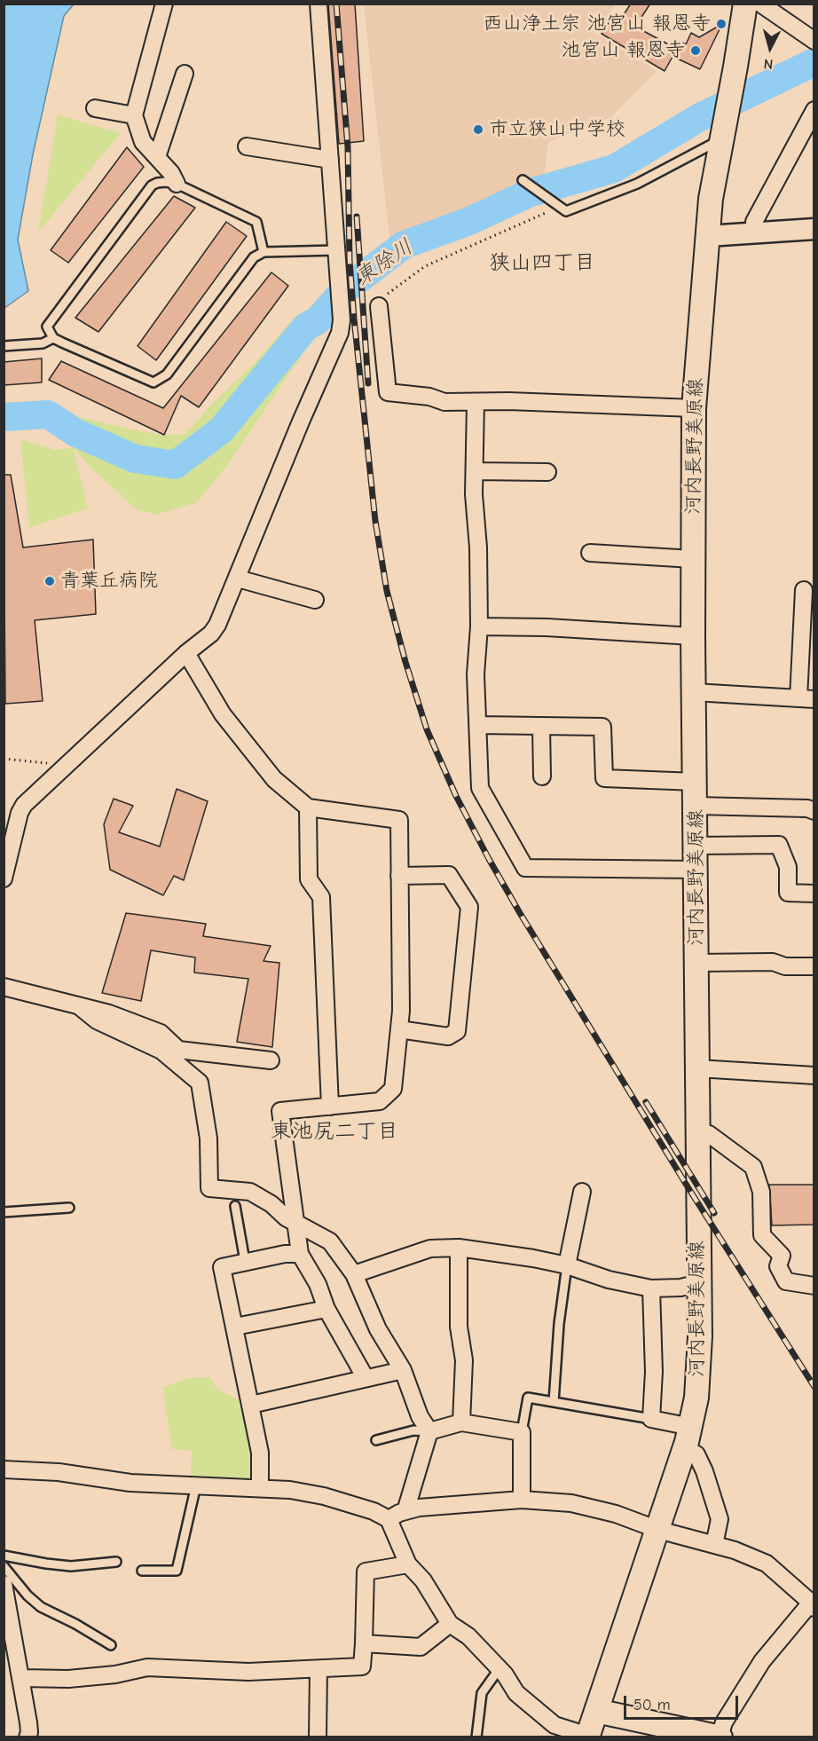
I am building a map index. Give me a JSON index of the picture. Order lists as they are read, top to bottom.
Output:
{
  "streets": {
    "main road": ["河内長野美原線"]
  },
  "districts": ["狭山四丁目", "東池尻二丁目"],
  "water": ["東除川"],
  "places": [
    "西山浄土宗 池宮山 報恩寺",
    "池宮山 報恩寺",
    "市立狭山中学校",
    "青葉丘病院"
  ],
  "scale_bar": "50 m",
  "north": "bottom"
}
